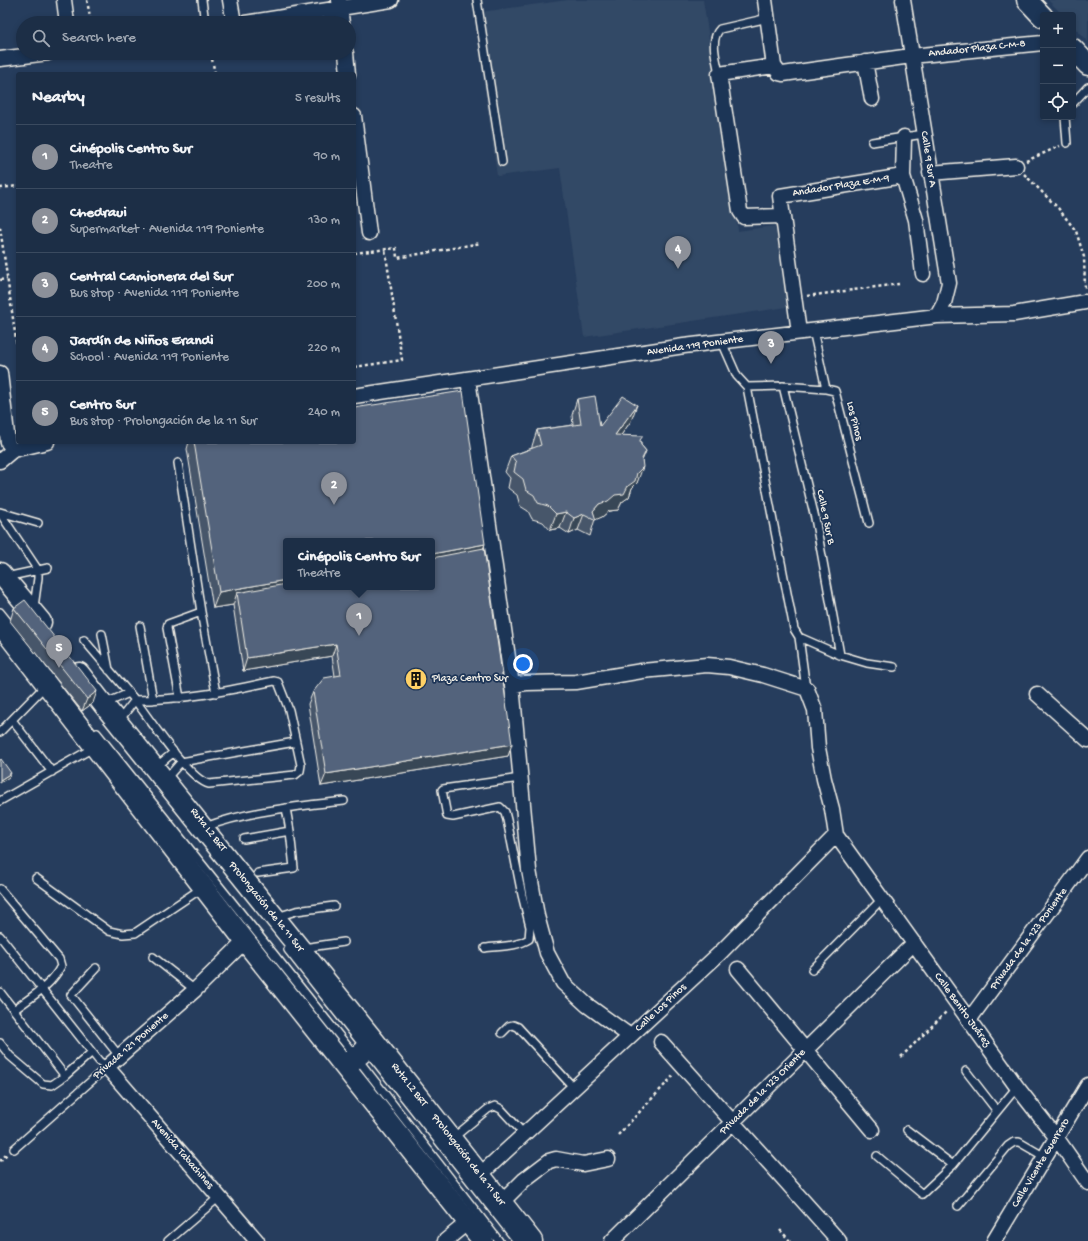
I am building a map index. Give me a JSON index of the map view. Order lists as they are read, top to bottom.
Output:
{
  "streets": {
    "main road": ["Prolongación de la 11 Sur"],
    "street": [
      "Andador Plaza C-M-8",
      "Calle 9 Sur A",
      "Andador Plaza E-M-9",
      "Avenida 119 Poniente",
      "Privada de la 123 Poniente",
      "Calle Los Pinos",
      "Calle Benito Juárez",
      "Privada 121 Poniente",
      "Privada de la 123 Oriente",
      "Avenida Tabachines",
      "Calle Vicente Guerrero"
    ],
    "lane": ["Los Pinos", "Calle 9 Sur B", "Ruta L2 BRT"]
  },
  "crossings": [
    ["Andador Plaza C-M-8", "Calle 9 Sur A"],
    ["Calle 9 Sur A", "Avenida 119 Poniente"],
    ["Ruta L2 BRT", "Prolongación de la 11 Sur"],
    ["Prolongación de la 11 Sur", "Calle Los Pinos"],
    ["Prolongación de la 11 Sur", "Privada 121 Poniente"],
    ["Privada de la 123 Poniente", "Calle Benito Juárez"],
    ["Calle Los Pinos", "Calle Benito Juárez"],
    ["Calle Benito Juárez", "Privada de la 123 Oriente"],
    ["Calle Benito Juárez", "Calle Vicente Guerrero"],
    ["Privada 121 Poniente", "Avenida Tabachines"]
  ],
  "places": {
    "building": ["Plaza Centro Sur"]
  },
  "page": {
    "map_buttons": ["+", "−"],
    "search": "Search here",
    "heading": ["Nearby", "5 results"],
    "list": [
      {
        "mark": "1",
        "name": "Cinépolis Centro Sur",
        "note": "Theatre",
        "value": "90 m"
      },
      {
        "mark": "2",
        "name": "Chedraui",
        "note": "Supermarket · Avenida 119 Poniente",
        "value": "130 m"
      },
      {
        "mark": "3",
        "name": "Central Camionera del Sur",
        "note": "Bus stop · Avenida 119 Poniente",
        "value": "200 m"
      },
      {
        "mark": "4",
        "name": "Jardín de Niños Erandi",
        "note": "School · Avenida 119 Poniente",
        "value": "220 m"
      },
      {
        "mark": "5",
        "name": "Centro Sur",
        "note": "Bus stop · Prolongación de la 11 Sur",
        "value": "240 m"
      }
    ],
    "pins": [
      "4",
      "3",
      "2",
      "1",
      "5"
    ],
    "popup": ["Cinépolis Centro Sur", "Theatre"]
  }
}
